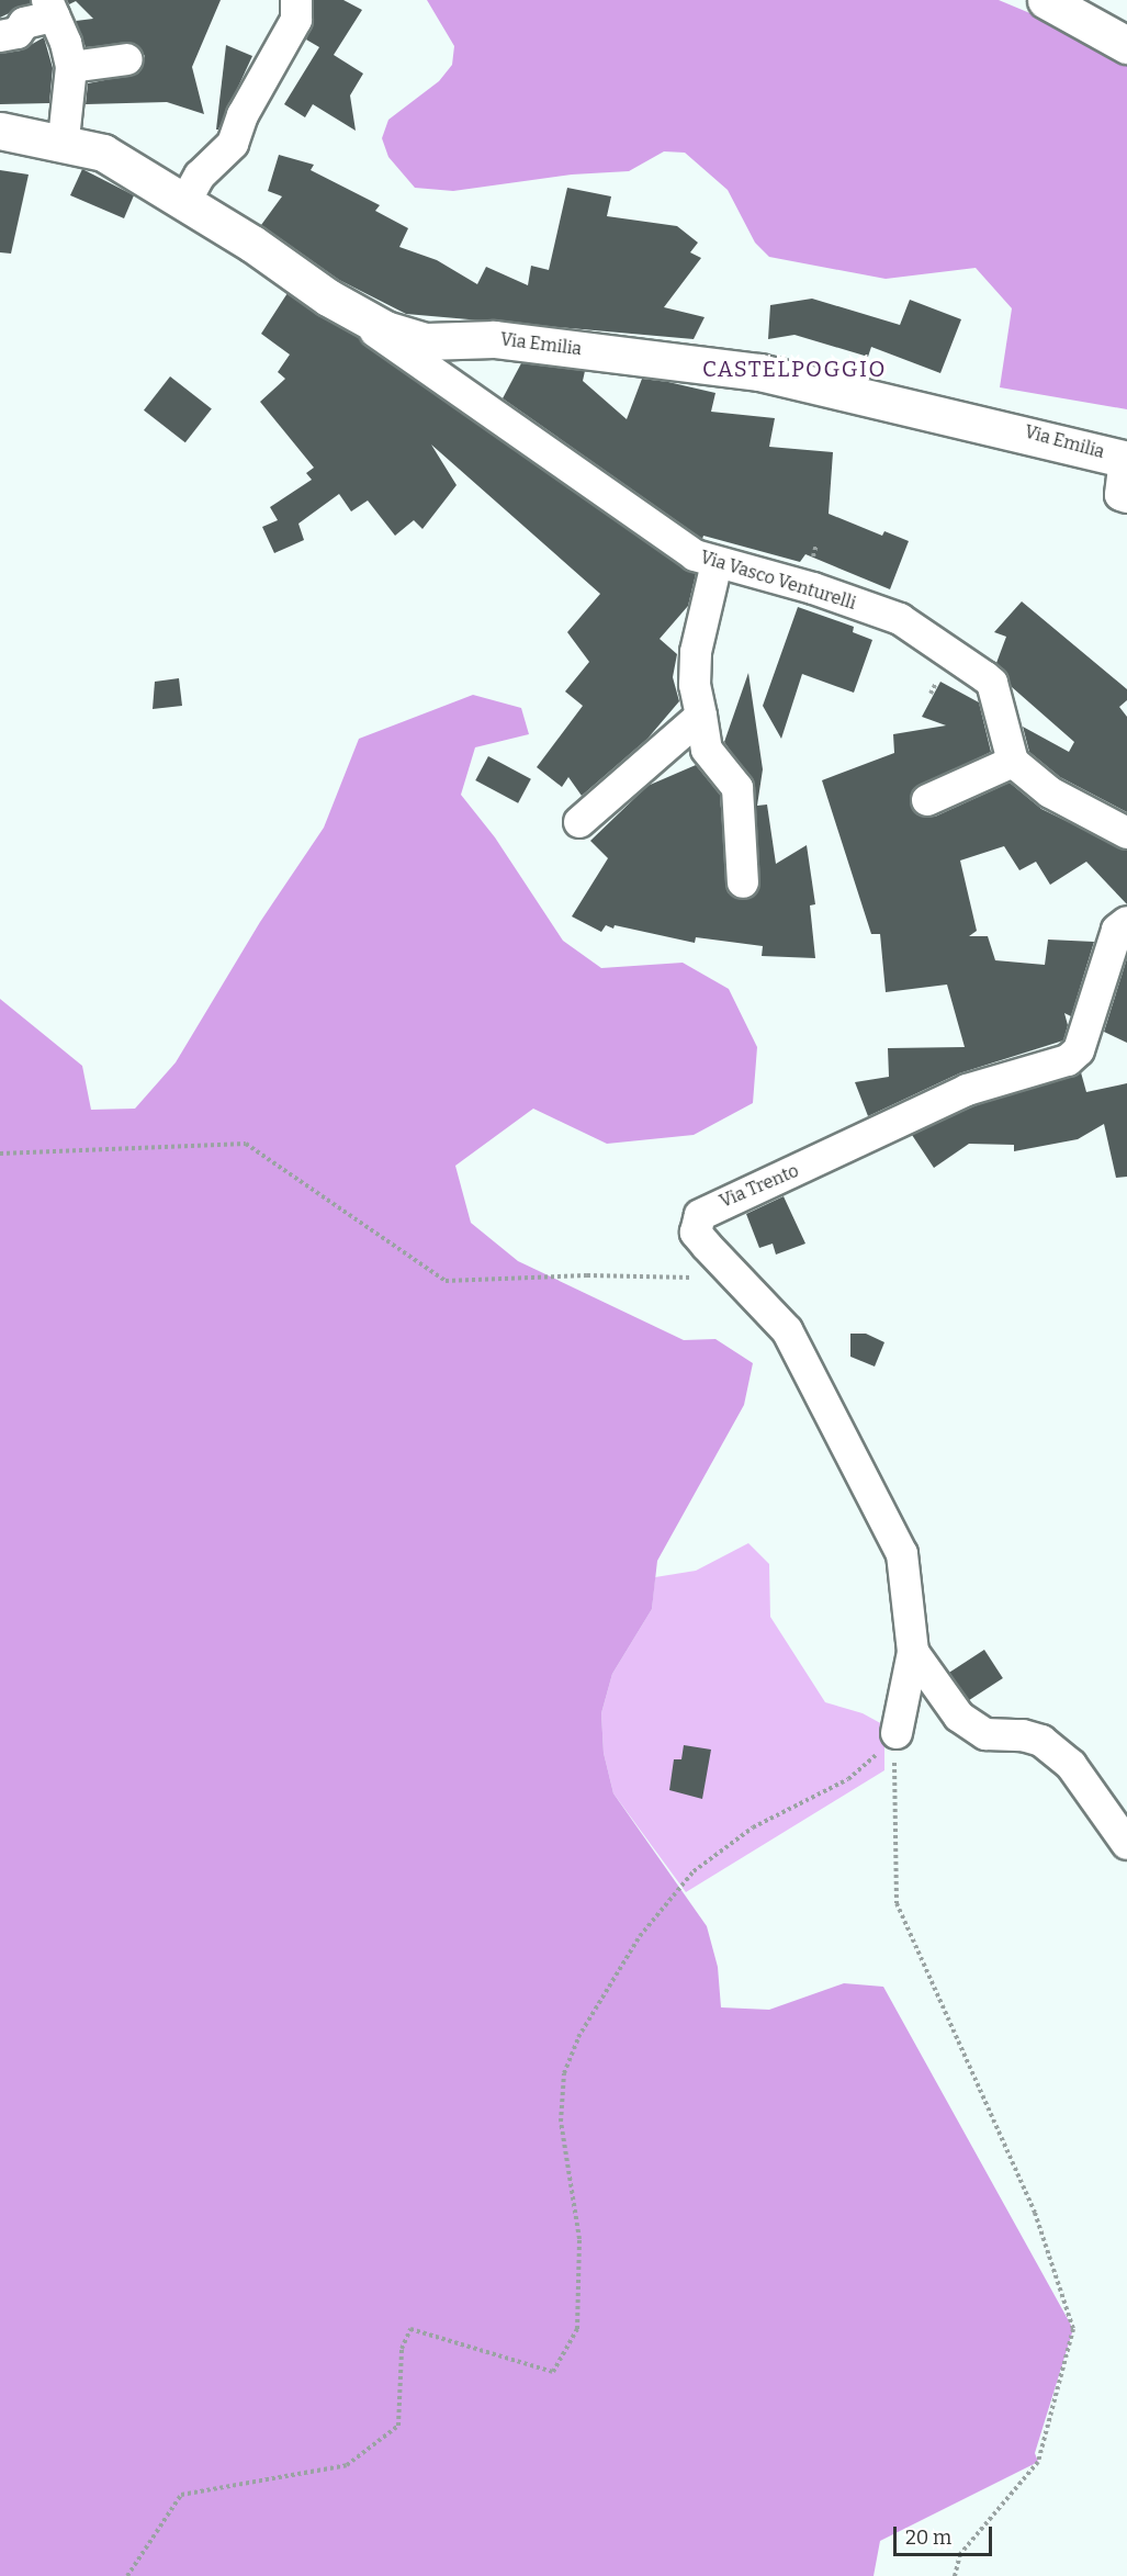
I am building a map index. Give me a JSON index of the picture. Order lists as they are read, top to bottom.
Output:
{
  "streets": {
    "main road": ["Via Emilia"],
    "street": ["Via Vasco Venturelli", "Via Trento"]
  },
  "crossings": [
    ["Via Emilia", "Via Vasco Venturelli"]
  ],
  "districts": ["CASTELPOGGIO"],
  "scale_bar": "20 m"
}
